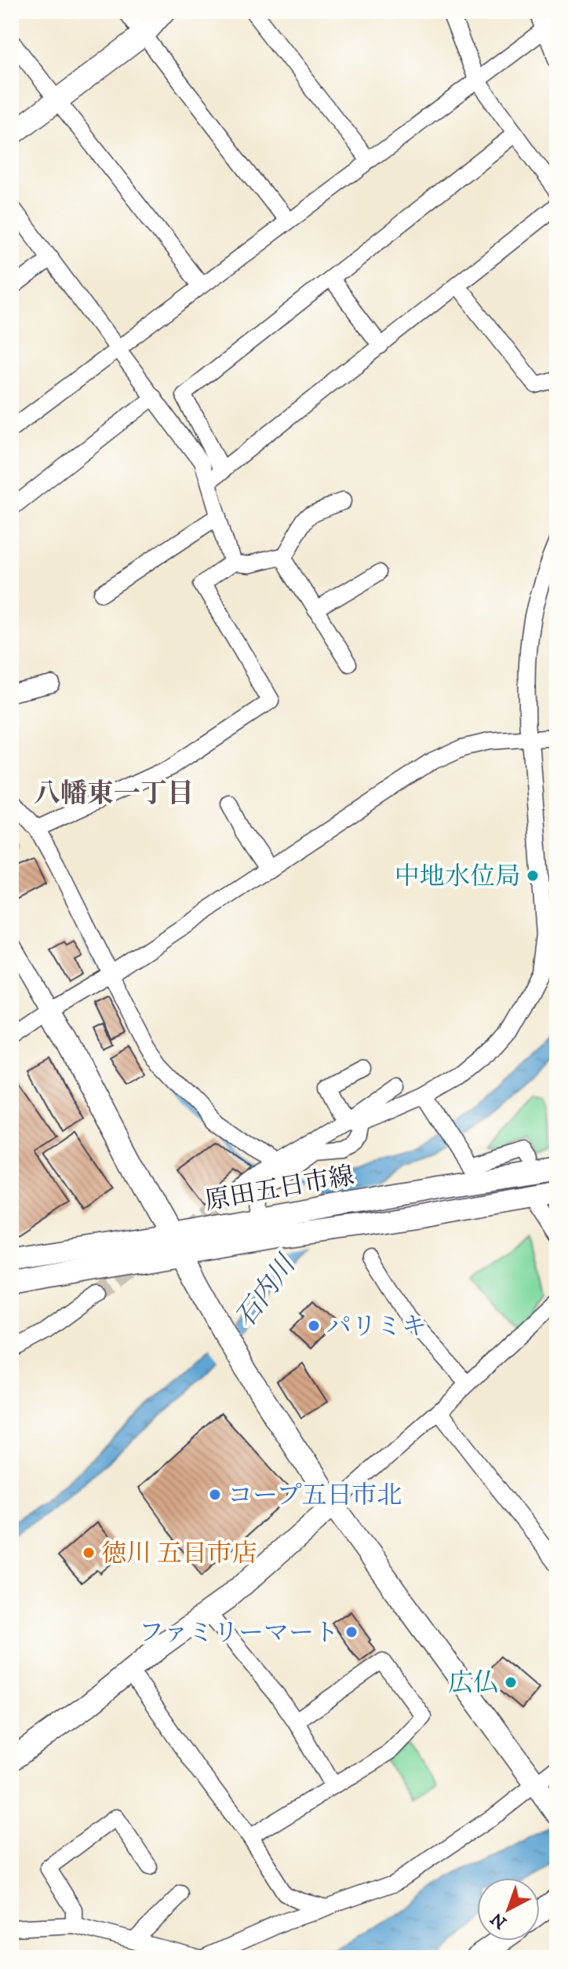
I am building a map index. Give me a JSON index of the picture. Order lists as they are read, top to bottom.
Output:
{
  "streets": {
    "street": ["原田五日市線"]
  },
  "districts": ["八幡東一丁目"],
  "water": ["石内川"],
  "places": [
    "中地水位局",
    "パリミキ",
    "コープ五日市北",
    "徳川 五日市店",
    "ファミリーマート",
    "広仏"
  ],
  "north": "bottom left"
}
